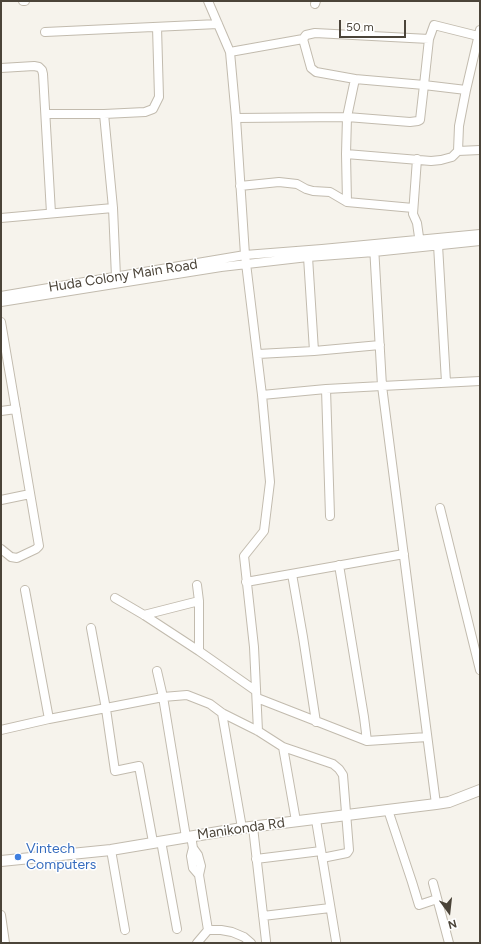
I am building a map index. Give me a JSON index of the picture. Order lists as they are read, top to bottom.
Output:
{
  "streets": {
    "street": ["Huda Colony Main Road", "Manikonda Rd"]
  },
  "places": ["Vintech Computers"],
  "scale_bar": "50 m",
  "north": "bottom"
}
